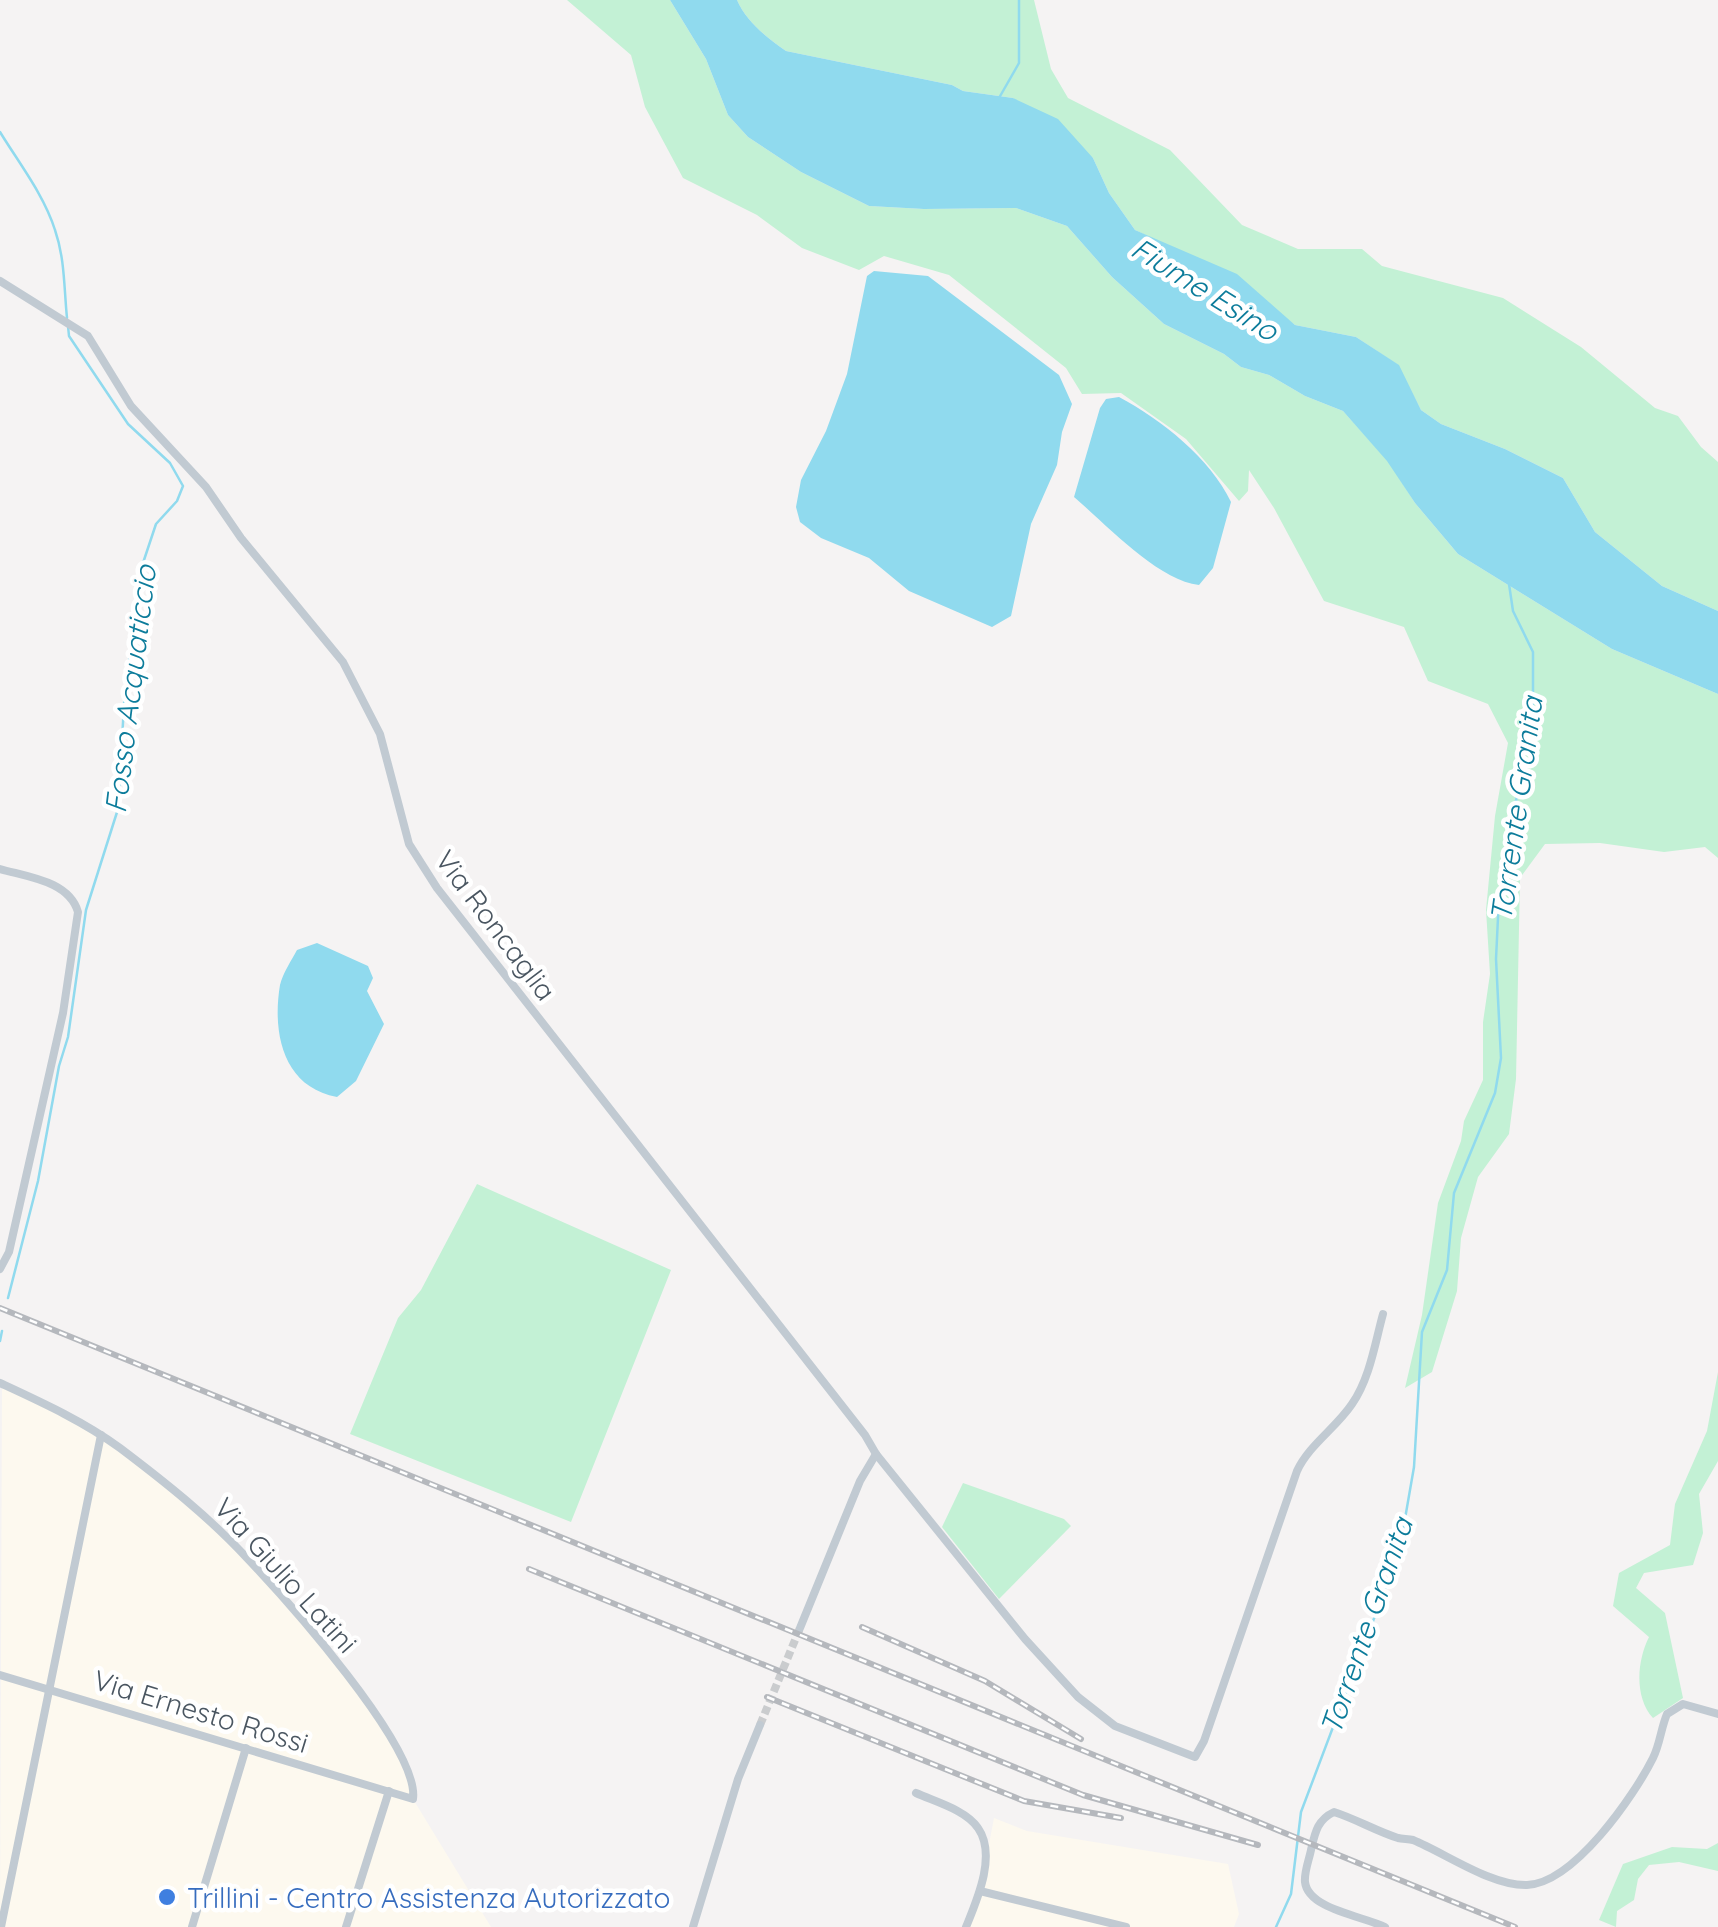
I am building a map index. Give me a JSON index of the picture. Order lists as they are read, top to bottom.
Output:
{
  "streets": {
    "street": ["Via Roncaglia", "Via Giulio Latini", "Via Ernesto Rossi"]
  },
  "crossings": [
    ["Via Giulio Latini", "Via Ernesto Rossi"]
  ],
  "water": ["Fiume Esino", "Fosso Acquaticcio", "Torrente Granita"],
  "places": ["Trillini - Centro Assistenza Autorizzato"]
}
